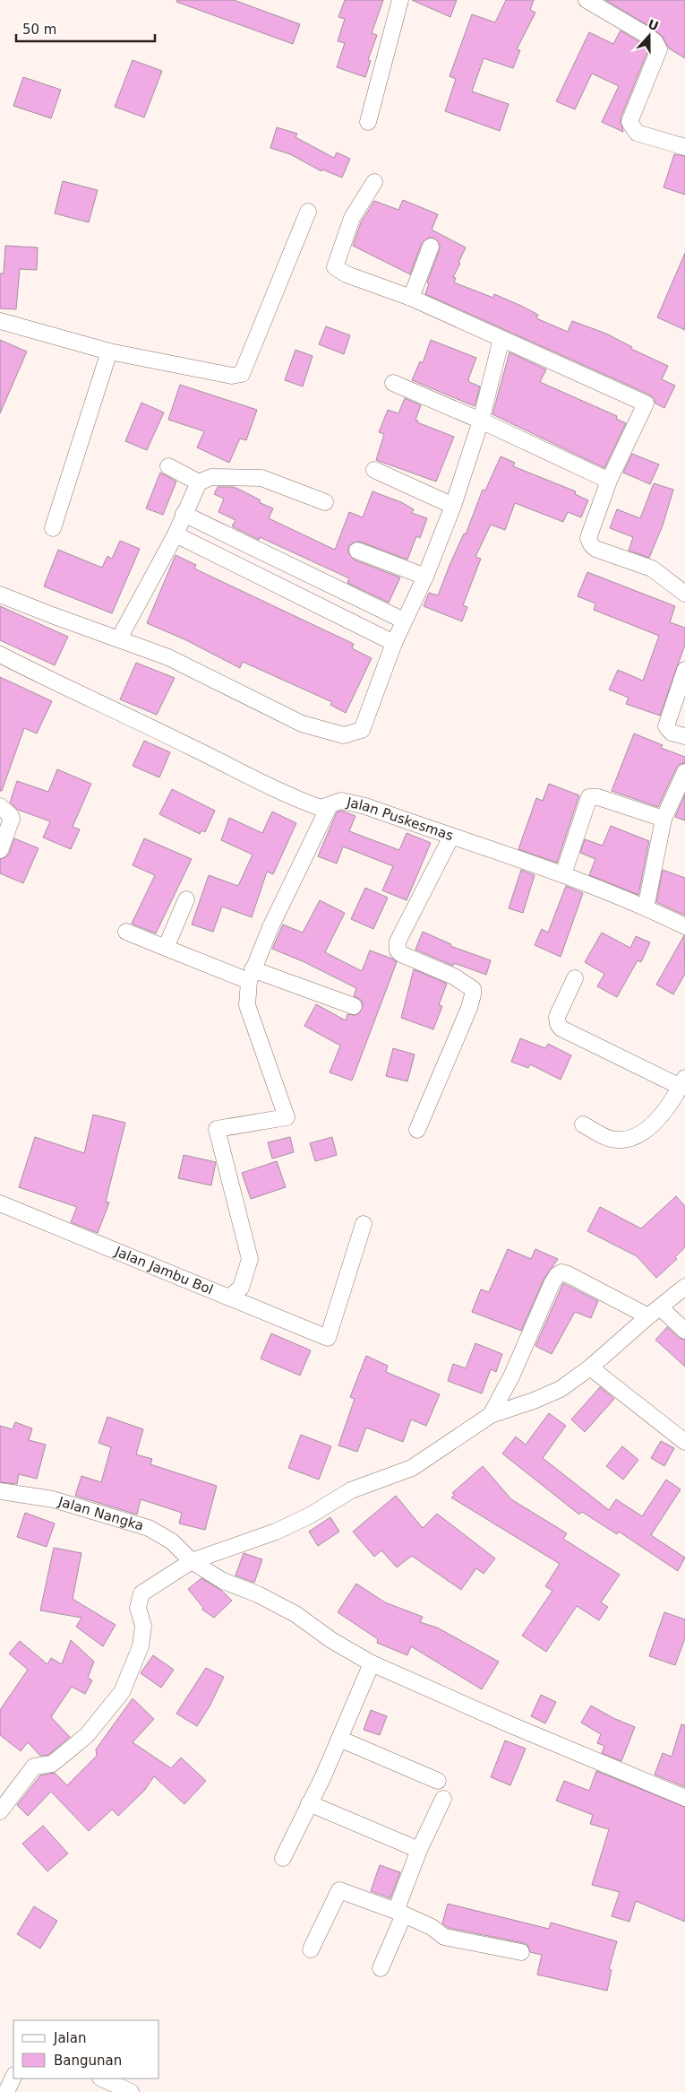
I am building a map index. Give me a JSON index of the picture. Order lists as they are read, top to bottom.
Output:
{
  "streets": {
    "street": ["Jalan Puskesmas", "Jalan Jambu Bol", "Jalan Nangka"]
  },
  "legend": ["Jalan", "Bangunan"],
  "scale_bar": "50 m",
  "north": "top"
}
